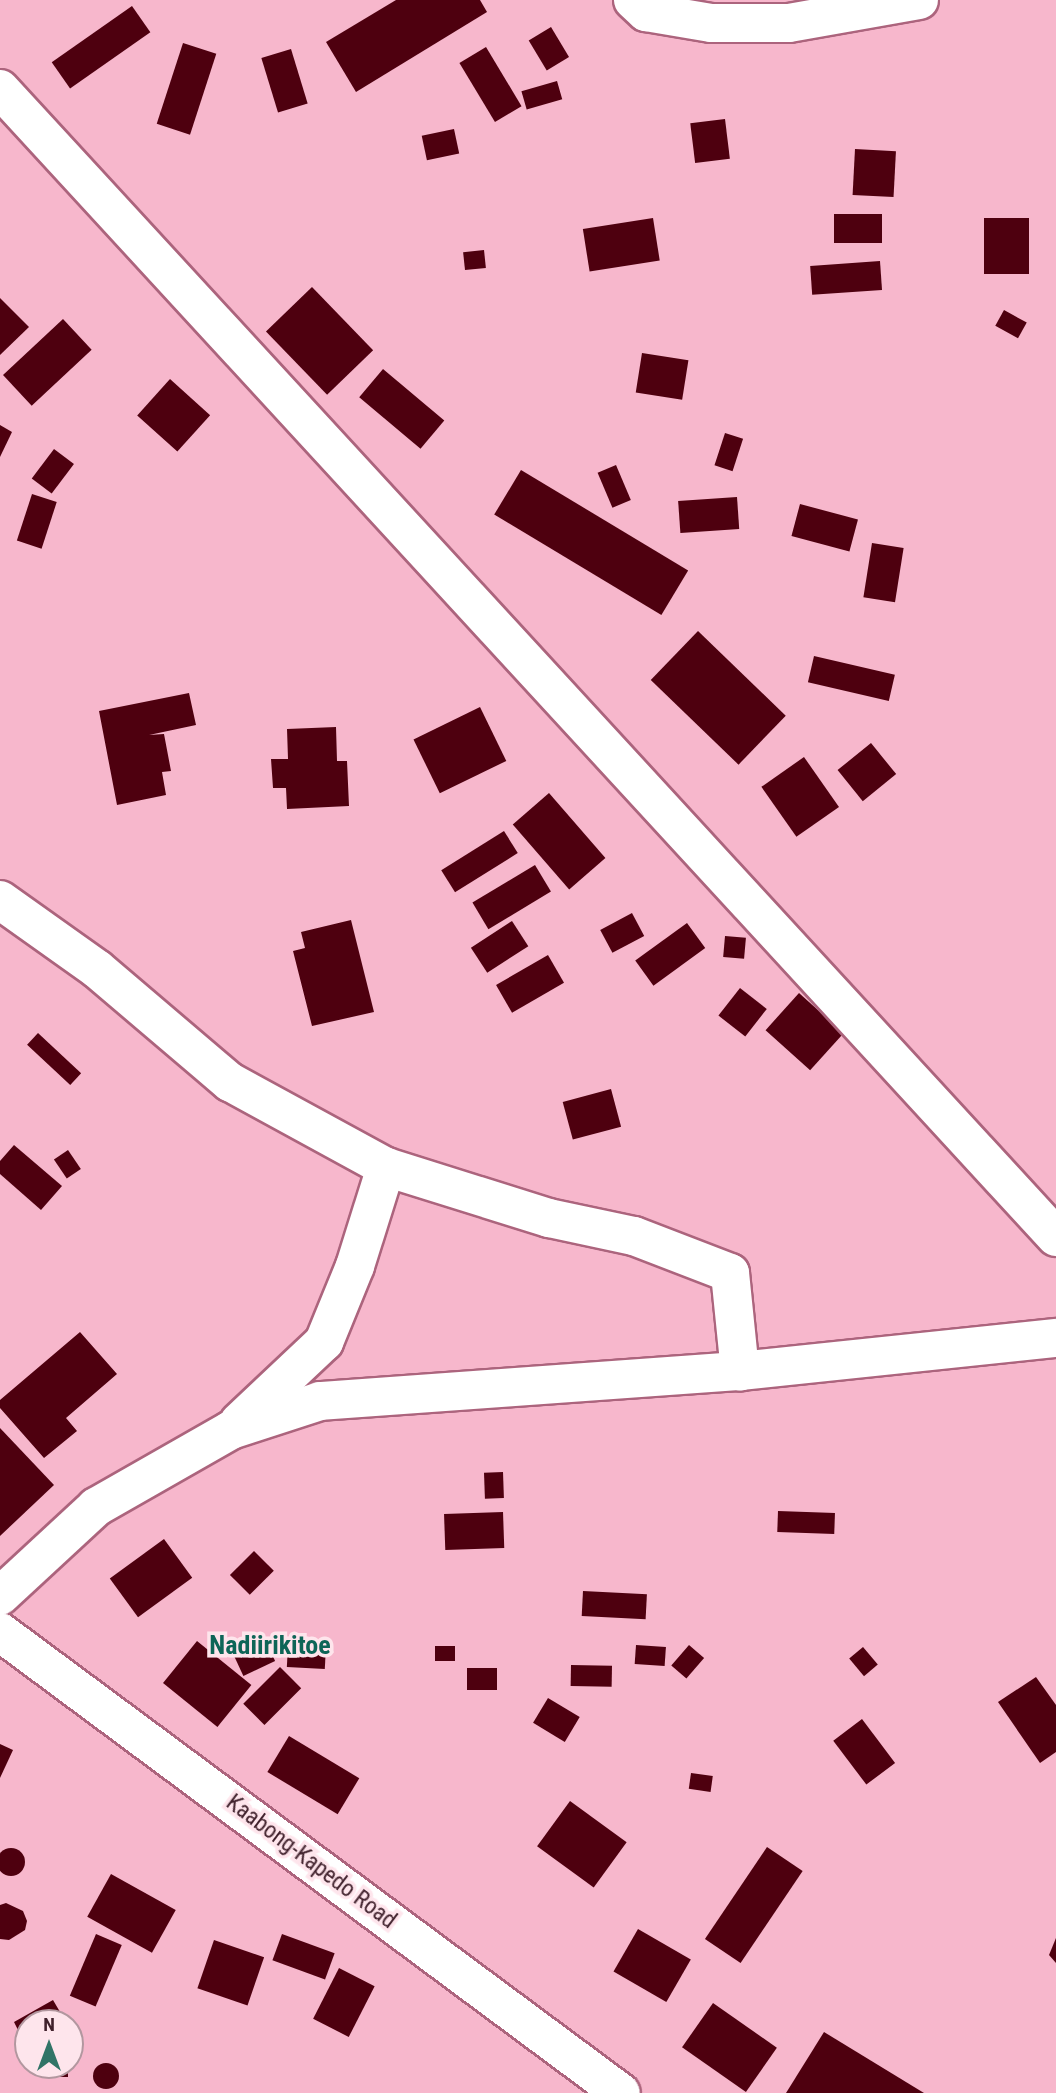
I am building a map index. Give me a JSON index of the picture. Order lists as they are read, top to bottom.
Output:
{
  "streets": {
    "street": ["Kaabong-Kapedo Road"]
  },
  "districts": ["Nadiirikitoe"],
  "north": "top"
}
